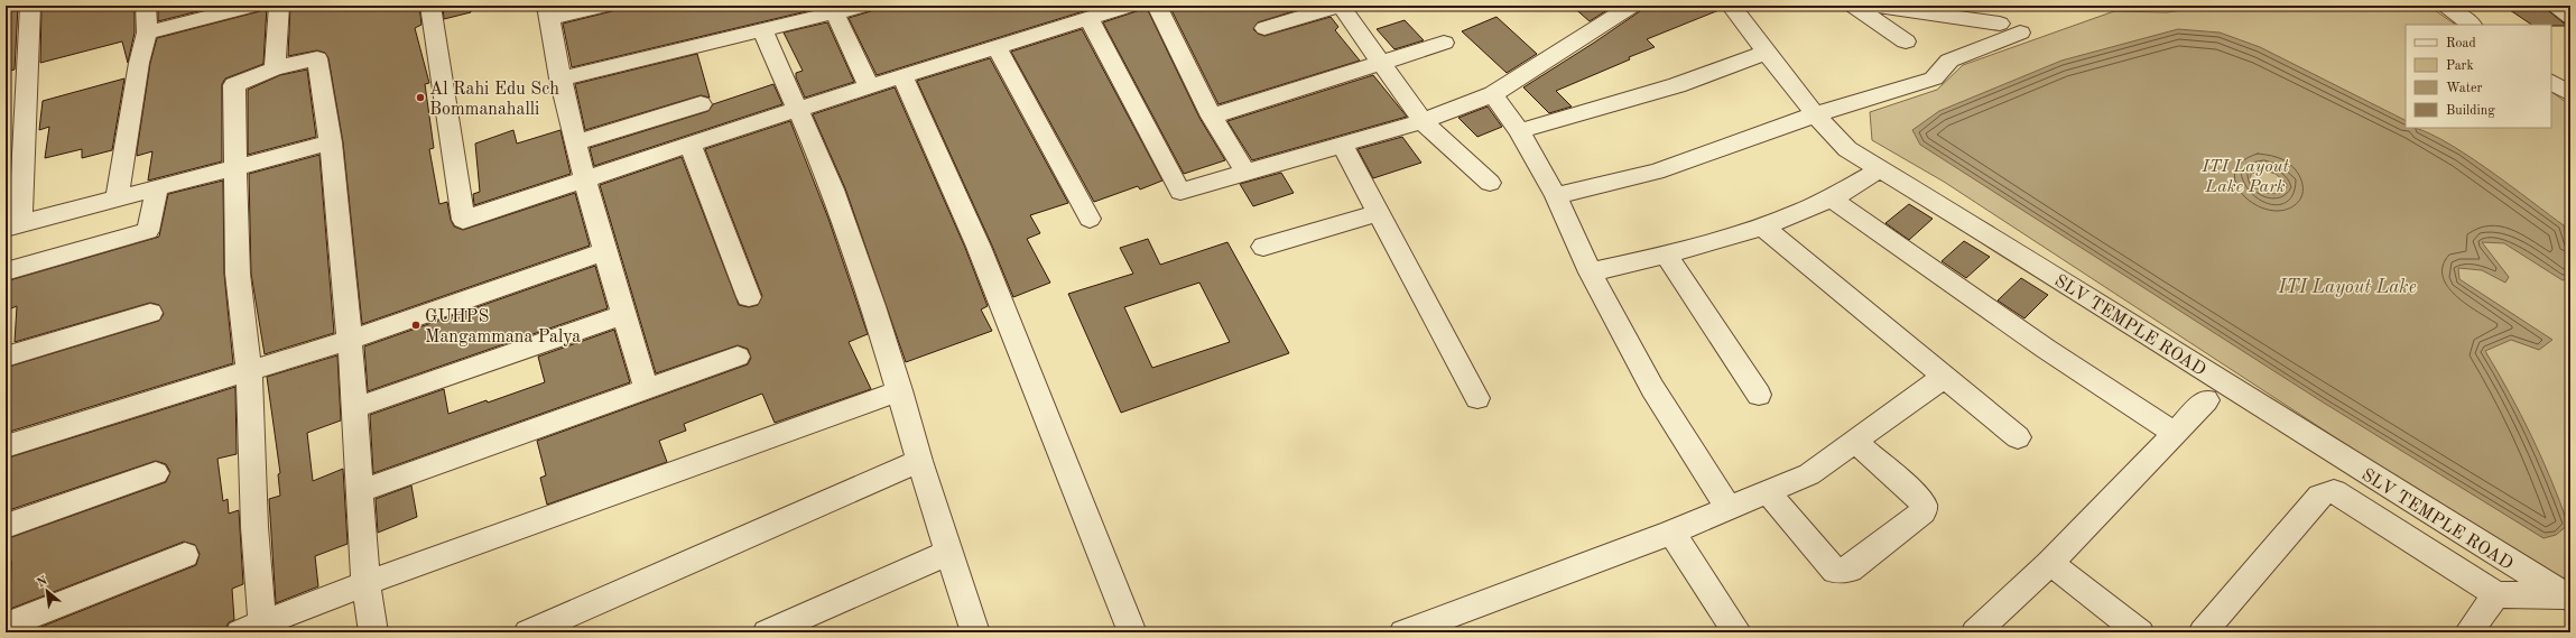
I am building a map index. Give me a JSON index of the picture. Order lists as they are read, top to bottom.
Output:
{
  "streets": {
    "street": ["SLV TEMPLE ROAD"]
  },
  "water": ["ITI Layout Lake"],
  "parks": ["ITI Layout Lake Park"],
  "places": ["Al Rahi Edu Sch Bommanahalli", "GUHPS Mangammana Palya"],
  "legend": [
    "Road",
    "Park",
    "Water",
    "Building"
  ],
  "north": "top left"
}
